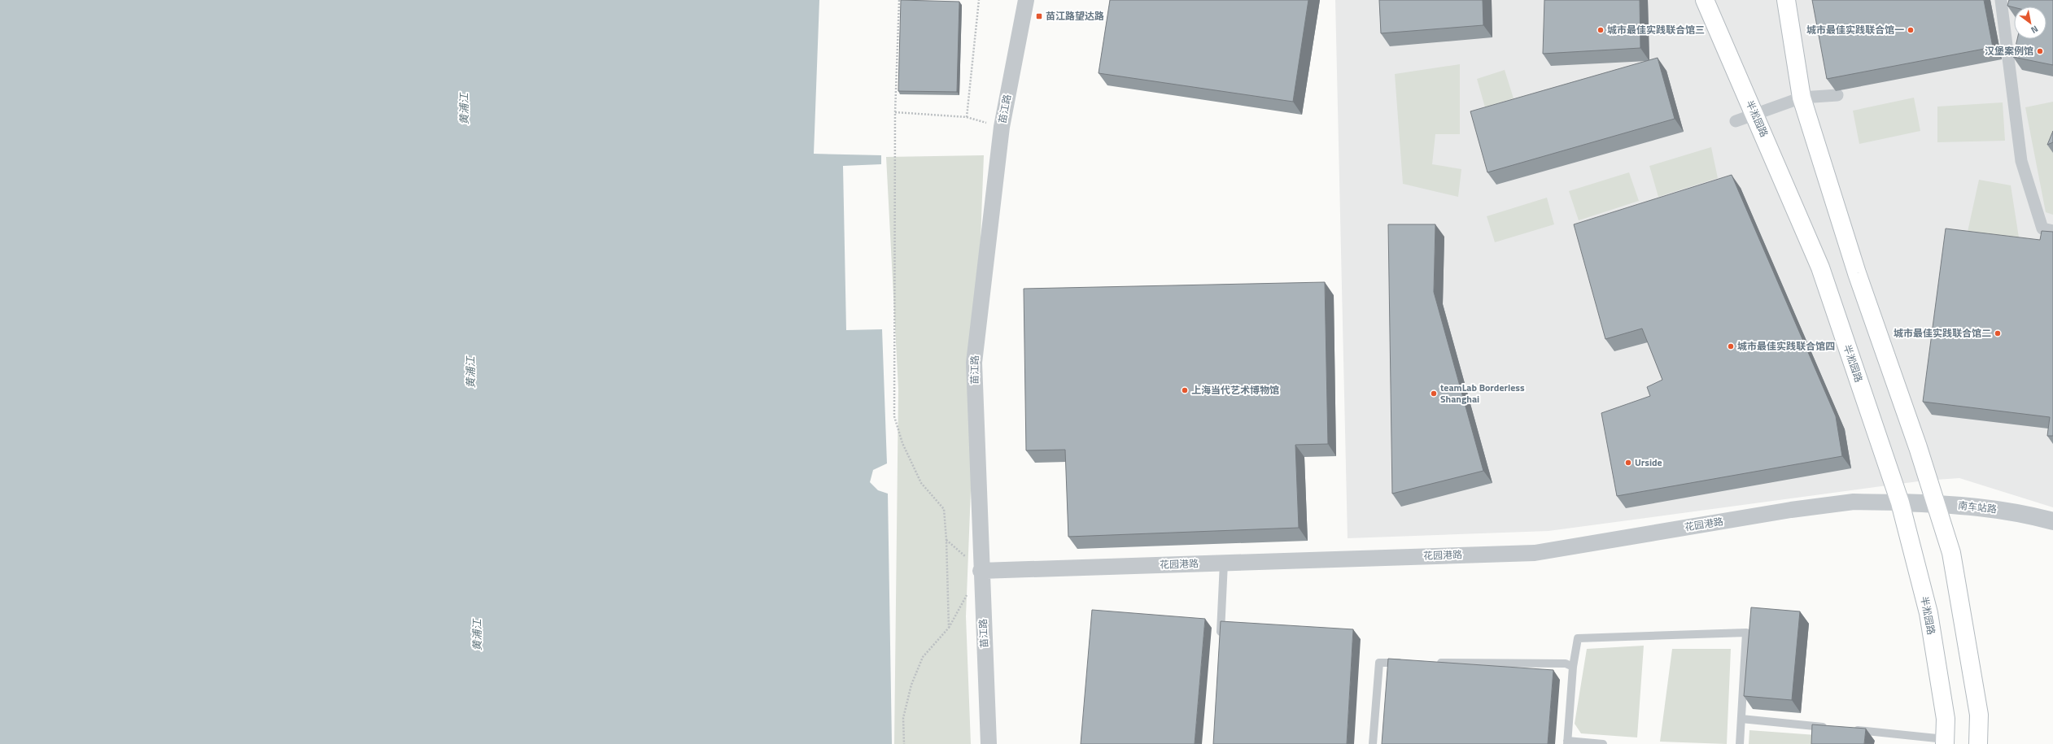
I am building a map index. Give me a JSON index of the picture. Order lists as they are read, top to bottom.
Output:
{
  "streets": {
    "main road": ["半淞园路"],
    "street": ["苗江路", "南车站路", "花园港路"]
  },
  "crossings": [
    ["苗江路", "花园港路"],
    ["半淞园路", "南车站路"],
    ["半淞园路", "花园港路"],
    ["南车站路", "花园港路"]
  ],
  "water": ["黄浦江"],
  "places": {
    "transit": ["苗江路望达路"],
    "other": [
      "城市最佳实践联合馆三",
      "城市最佳实践联合馆一",
      "汉堡案例馆",
      "城市最佳实践联合馆二",
      "城市最佳实践联合馆四",
      "上海当代艺术博物馆",
      "teamLab Borderless Shanghai",
      "Urside"
    ]
  },
  "north": "bottom right"
}
